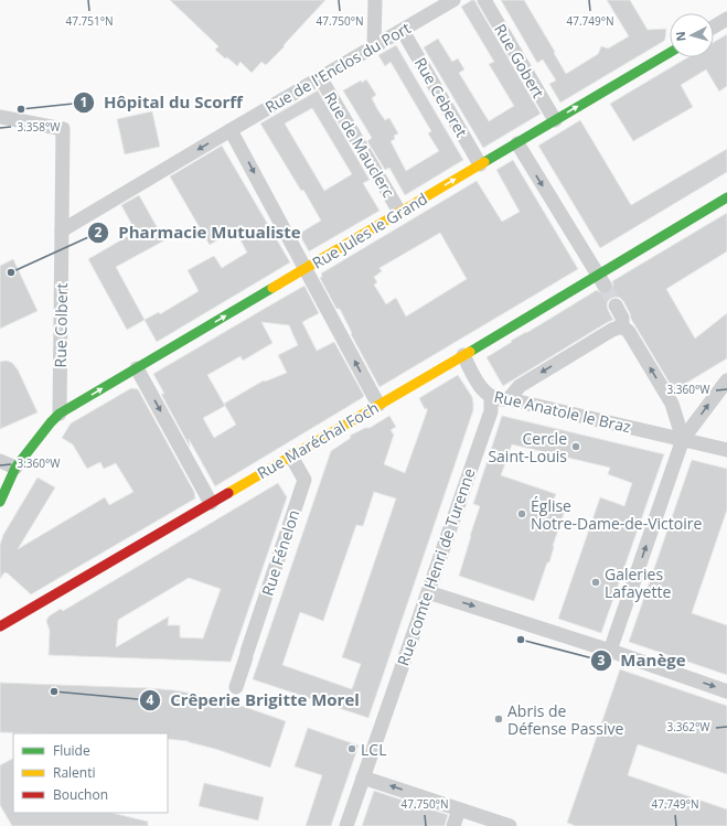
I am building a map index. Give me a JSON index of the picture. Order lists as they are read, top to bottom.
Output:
{
  "streets": {
    "street": [
      "Rue Gobert",
      "Rue de l'Enclos du Port",
      "Rue Ceberet",
      "Rue de Mauclerc",
      "Rue Jules le Grand",
      "Rue Colbert",
      "Rue Anatole le Braz",
      "Rue Maréchal Foch",
      "Rue Fénelon",
      "Rue comte Henri de Turenne"
    ]
  },
  "crossings": [
    ["Rue Gobert", "Rue Jules le Grand"],
    ["Rue de l'Enclos du Port", "Rue Ceberet"],
    ["Rue de l'Enclos du Port", "Rue de Mauclerc"],
    ["Rue de l'Enclos du Port", "Rue Colbert"],
    ["Rue Ceberet", "Rue Jules le Grand"],
    ["Rue de Mauclerc", "Rue Jules le Grand"],
    ["Rue Jules le Grand", "Rue Colbert"],
    ["Rue Anatole le Braz", "Rue Maréchal Foch"],
    ["Rue Anatole le Braz", "Rue comte Henri de Turenne"],
    ["Rue Maréchal Foch", "Rue Fénelon"]
  ],
  "one_way": ["Rue de l'Enclos du Port", "Rue Jules le Grand"],
  "places": [
    "Hôpital du Scorff",
    "Pharmacie Mutualiste",
    "Cercle Saint-Louis",
    "Église Notre-Dame-de-Victoire",
    "Galeries Lafayette",
    "Manège",
    "Crêperie Brigitte Morel",
    "Abris de Défense Passive",
    "LCL"
  ],
  "legend": ["Fluide", "Ralenti", "Bouchon"],
  "north": "left",
  "coordinates": [
    "47.751°N",
    "47.750°N",
    "47.749°N",
    "3.358°W",
    "3.360°W",
    "3.362°W"
  ]
}
